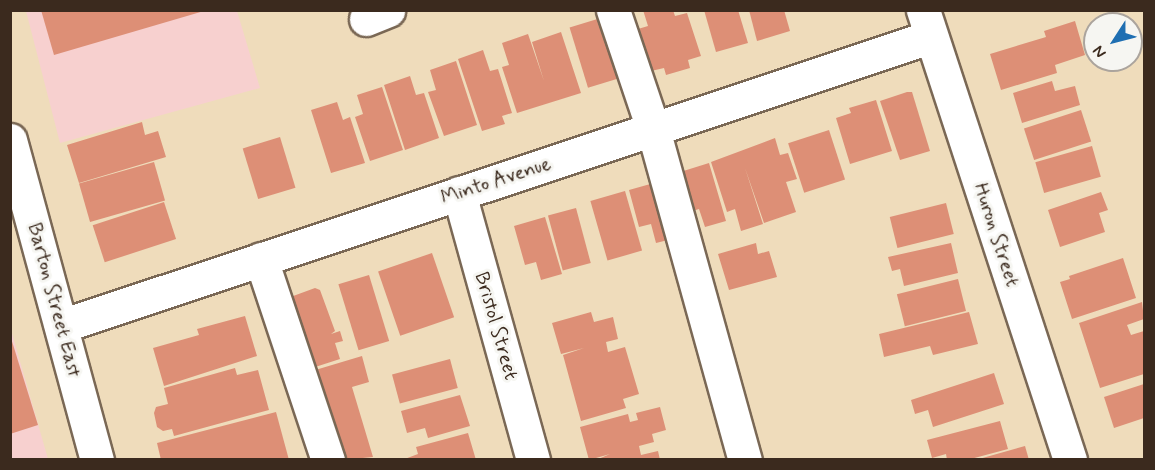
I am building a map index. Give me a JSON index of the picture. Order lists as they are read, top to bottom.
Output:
{
  "streets": {
    "street": [
      "Minto Avenue",
      "Huron Street",
      "Barton Street East",
      "Bristol Street"
    ]
  },
  "crossings": [
    ["Minto Avenue", "Huron Street"],
    ["Minto Avenue", "Barton Street East"],
    ["Minto Avenue", "Bristol Street"]
  ],
  "north": "bottom left"
}
